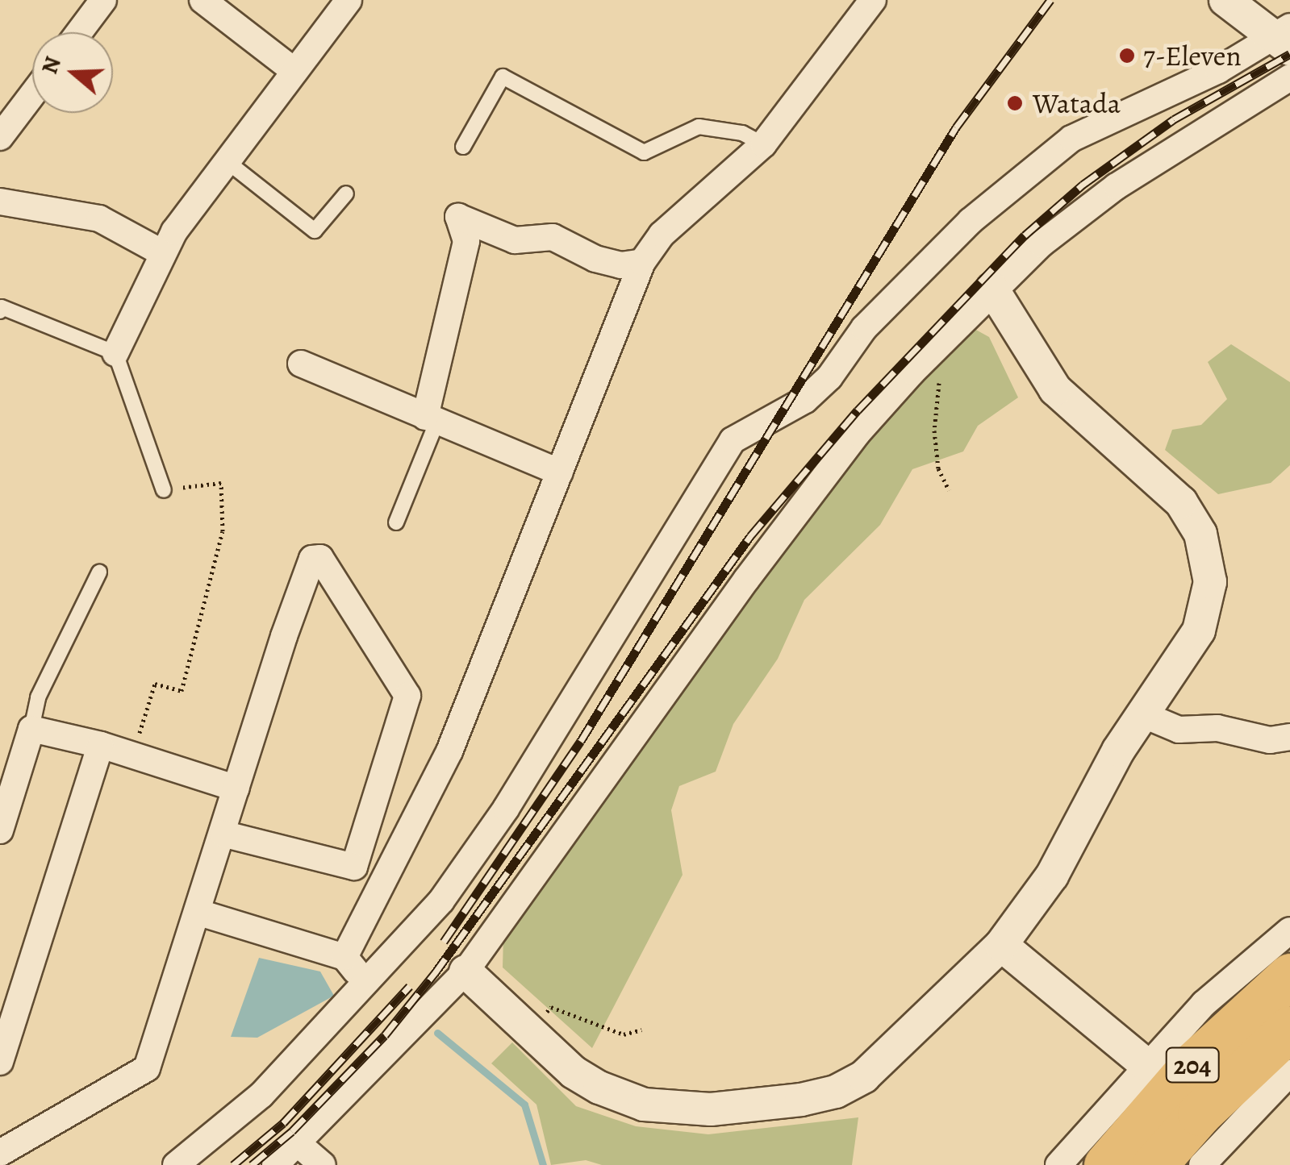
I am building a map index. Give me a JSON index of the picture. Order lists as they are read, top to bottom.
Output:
{
  "streets": {
    "highway": ["204"]
  },
  "places": ["7-Eleven", "Watada"],
  "north": "left"
}
